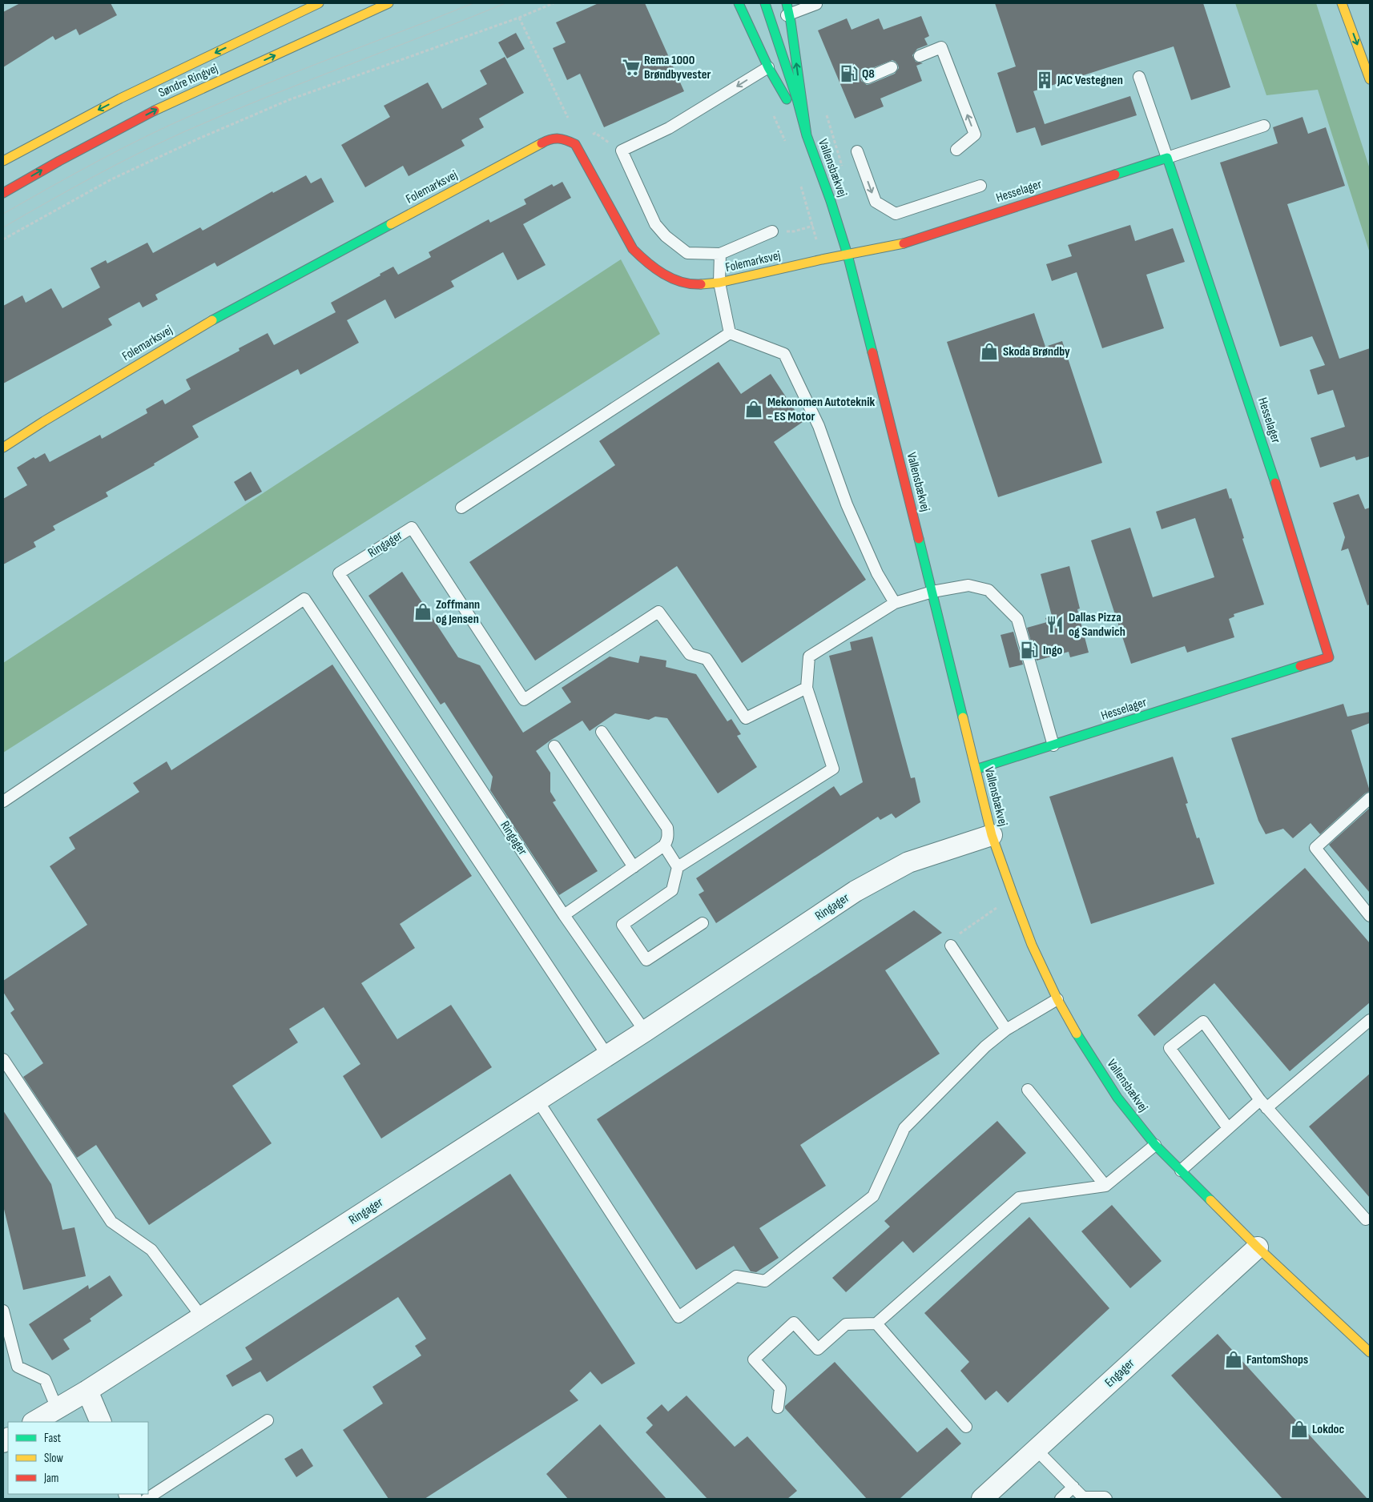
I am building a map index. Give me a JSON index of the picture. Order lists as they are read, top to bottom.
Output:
{
  "streets": {
    "main road": [
      "Søndre Ringvej",
      "Vallensbækvej",
      "Folemarksvej",
      "Hesselager"
    ],
    "street": ["Ringager", "Engager"]
  },
  "crossings": [
    ["Vallensbækvej", "Folemarksvej"],
    ["Vallensbækvej", "Hesselager"],
    ["Vallensbækvej", "Ringager"],
    ["Vallensbækvej", "Engager"],
    ["Folemarksvej", "Hesselager"]
  ],
  "places": {
    "supermarket": ["Rema 1000 Brøndbyvester"],
    "fuel station": ["Q8", "Ingo"],
    "building": ["JAC Vestegnen"],
    "shop": [
      "Skoda Brøndby",
      "Mekonomen Autoteknik - ES Motor",
      "Zoffmann og Jensen",
      "FantomShops",
      "Lokdoc"
    ],
    "restaurant": ["Dallas Pizza og Sandwich"]
  },
  "legend": ["Fast", "Slow", "Jam"]
}
